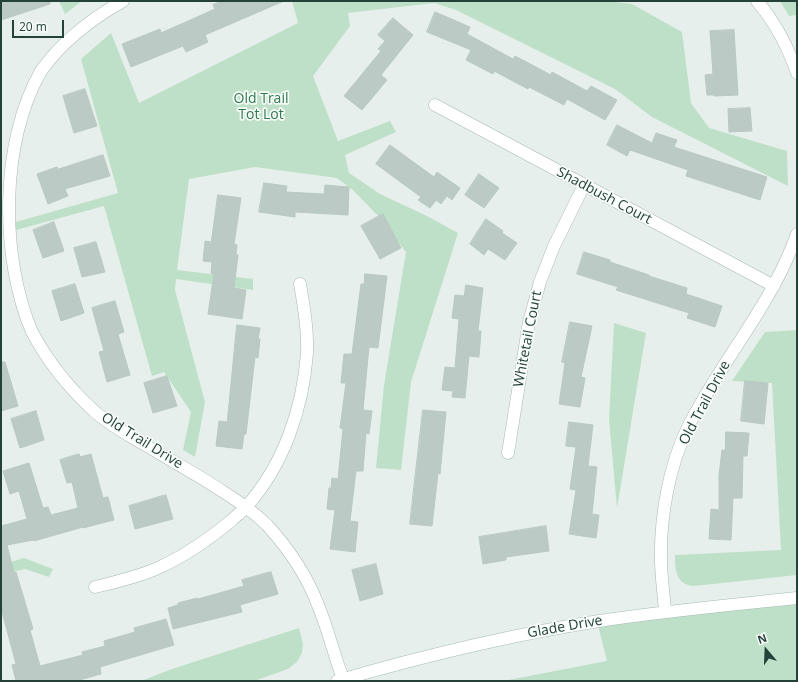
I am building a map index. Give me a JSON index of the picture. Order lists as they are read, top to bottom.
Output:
{
  "streets": {
    "street": [
      "Shadbush Court",
      "Whitetail Court",
      "Old Trail Drive",
      "Glade Drive"
    ]
  },
  "crossings": [
    ["Shadbush Court", "Whitetail Court"],
    ["Shadbush Court", "Old Trail Drive"],
    ["Old Trail Drive", "Glade Drive"]
  ],
  "parks": ["Old Trail Tot Lot"],
  "scale_bar": "20 m",
  "north": "top"
}
